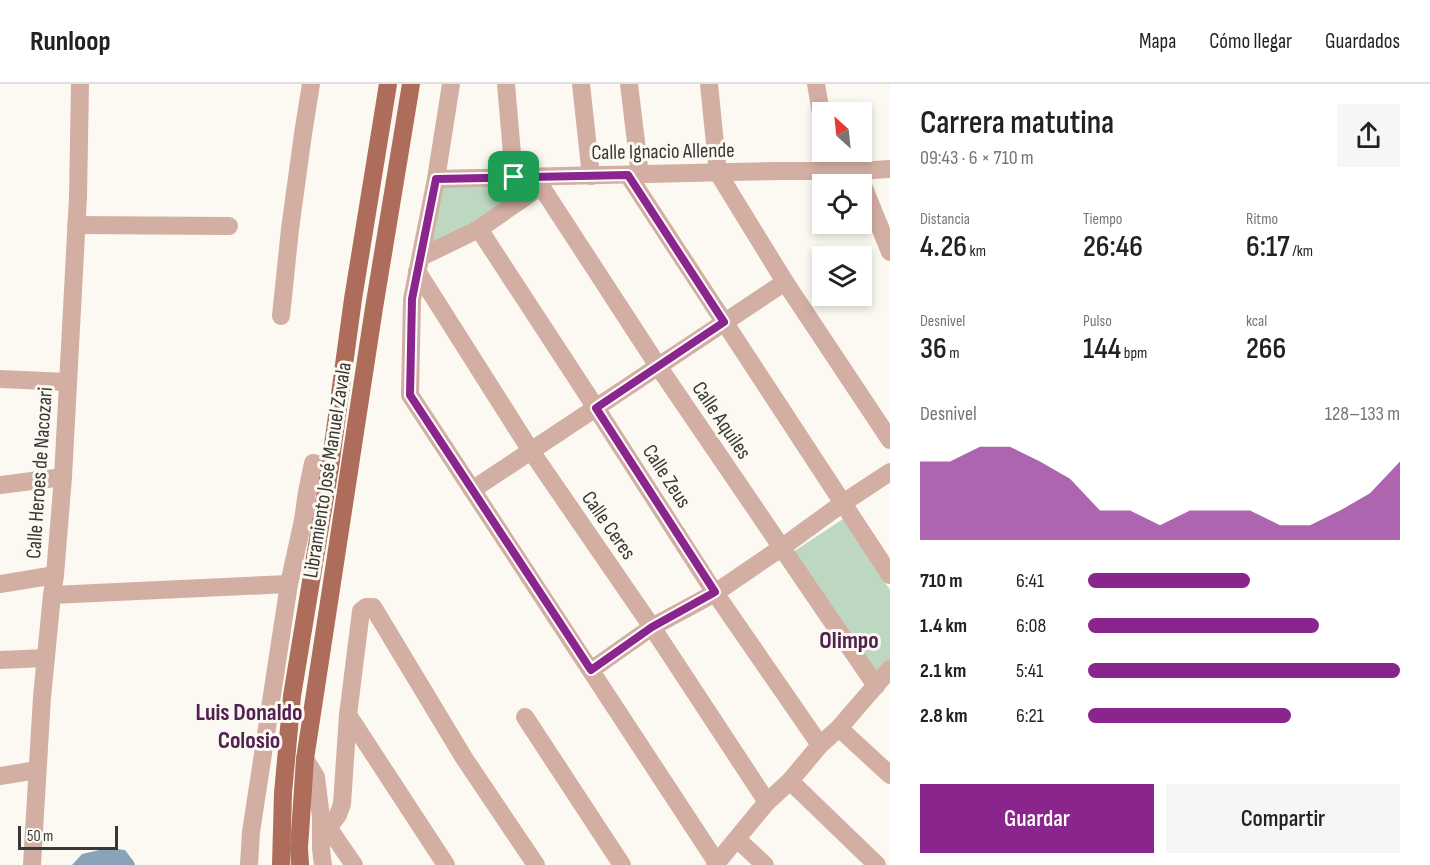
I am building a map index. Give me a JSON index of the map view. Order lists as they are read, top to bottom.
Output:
{
  "streets": {
    "main road": ["Libramiento José Manuel Zavala"],
    "street": [
      "Calle Ignacio Allende",
      "Calle Aquiles",
      "Calle Heroes de Nacozari",
      "Calle Zeus",
      "Calle Ceres"
    ]
  },
  "crossings": [
    ["Calle Ignacio Allende", "Calle Aquiles"]
  ],
  "districts": ["Olimpo", "Luis Donaldo Colosio"],
  "scale_bar": "50 m",
  "north": "top left",
  "page": {
    "header": "Runloop",
    "nav": ["Mapa", "Cómo llegar", "Guardados"],
    "heading": ["Carrera matutina", "09:43 · 6 × 710 m"],
    "stats": [
      ["Distancia", "4.26 km"],
      ["Tiempo", "26:46"],
      ["Ritmo", "6:17 /km"],
      ["Desnivel", "36 m"],
      ["Pulso", "144 bpm"],
      ["kcal", "266"]
    ],
    "chart": ["Desnivel", "128–133 m"],
    "list": [
      {
        "name": "710 m",
        "note": "6:41"
      },
      {
        "name": "1.4 km",
        "note": "6:08"
      },
      {
        "name": "2.1 km",
        "note": "5:41"
      },
      {
        "name": "2.8 km",
        "note": "6:21"
      }
    ],
    "buttons": ["Guardar", "Compartir"],
    "scale": "50 m"
  }
}
